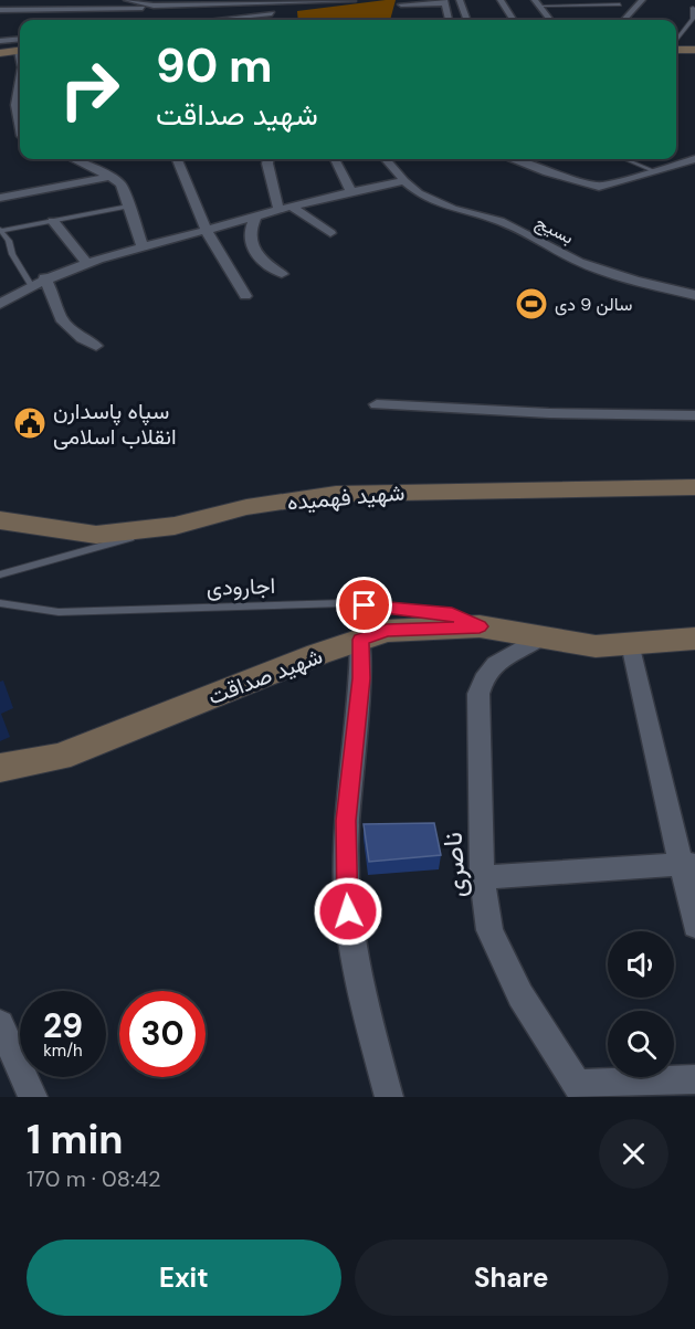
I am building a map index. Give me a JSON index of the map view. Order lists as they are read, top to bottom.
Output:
{
  "streets": {
    "street": [
      "بسیج",
      "شهید فهمیده",
      "شهید صداقت",
      "ناصری"
    ],
    "lane": ["اجارودی"]
  },
  "crossings": [
    ["اجارودی", "شهید صداقت"],
    ["شهید صداقت", "ناصری"]
  ],
  "places": {
    "sports": ["سالن 9 دی"],
    "public building": ["سپاه پاسدارن انقلاب اسلامی"]
  },
  "page": {
    "turn": ["90 m", "شهید صداقت"],
    "speed": "29 km/h",
    "limit": "30",
    "heading": ["1 min", "170 m · 08:42"],
    "buttons": ["Exit", "Share"]
  }
}
